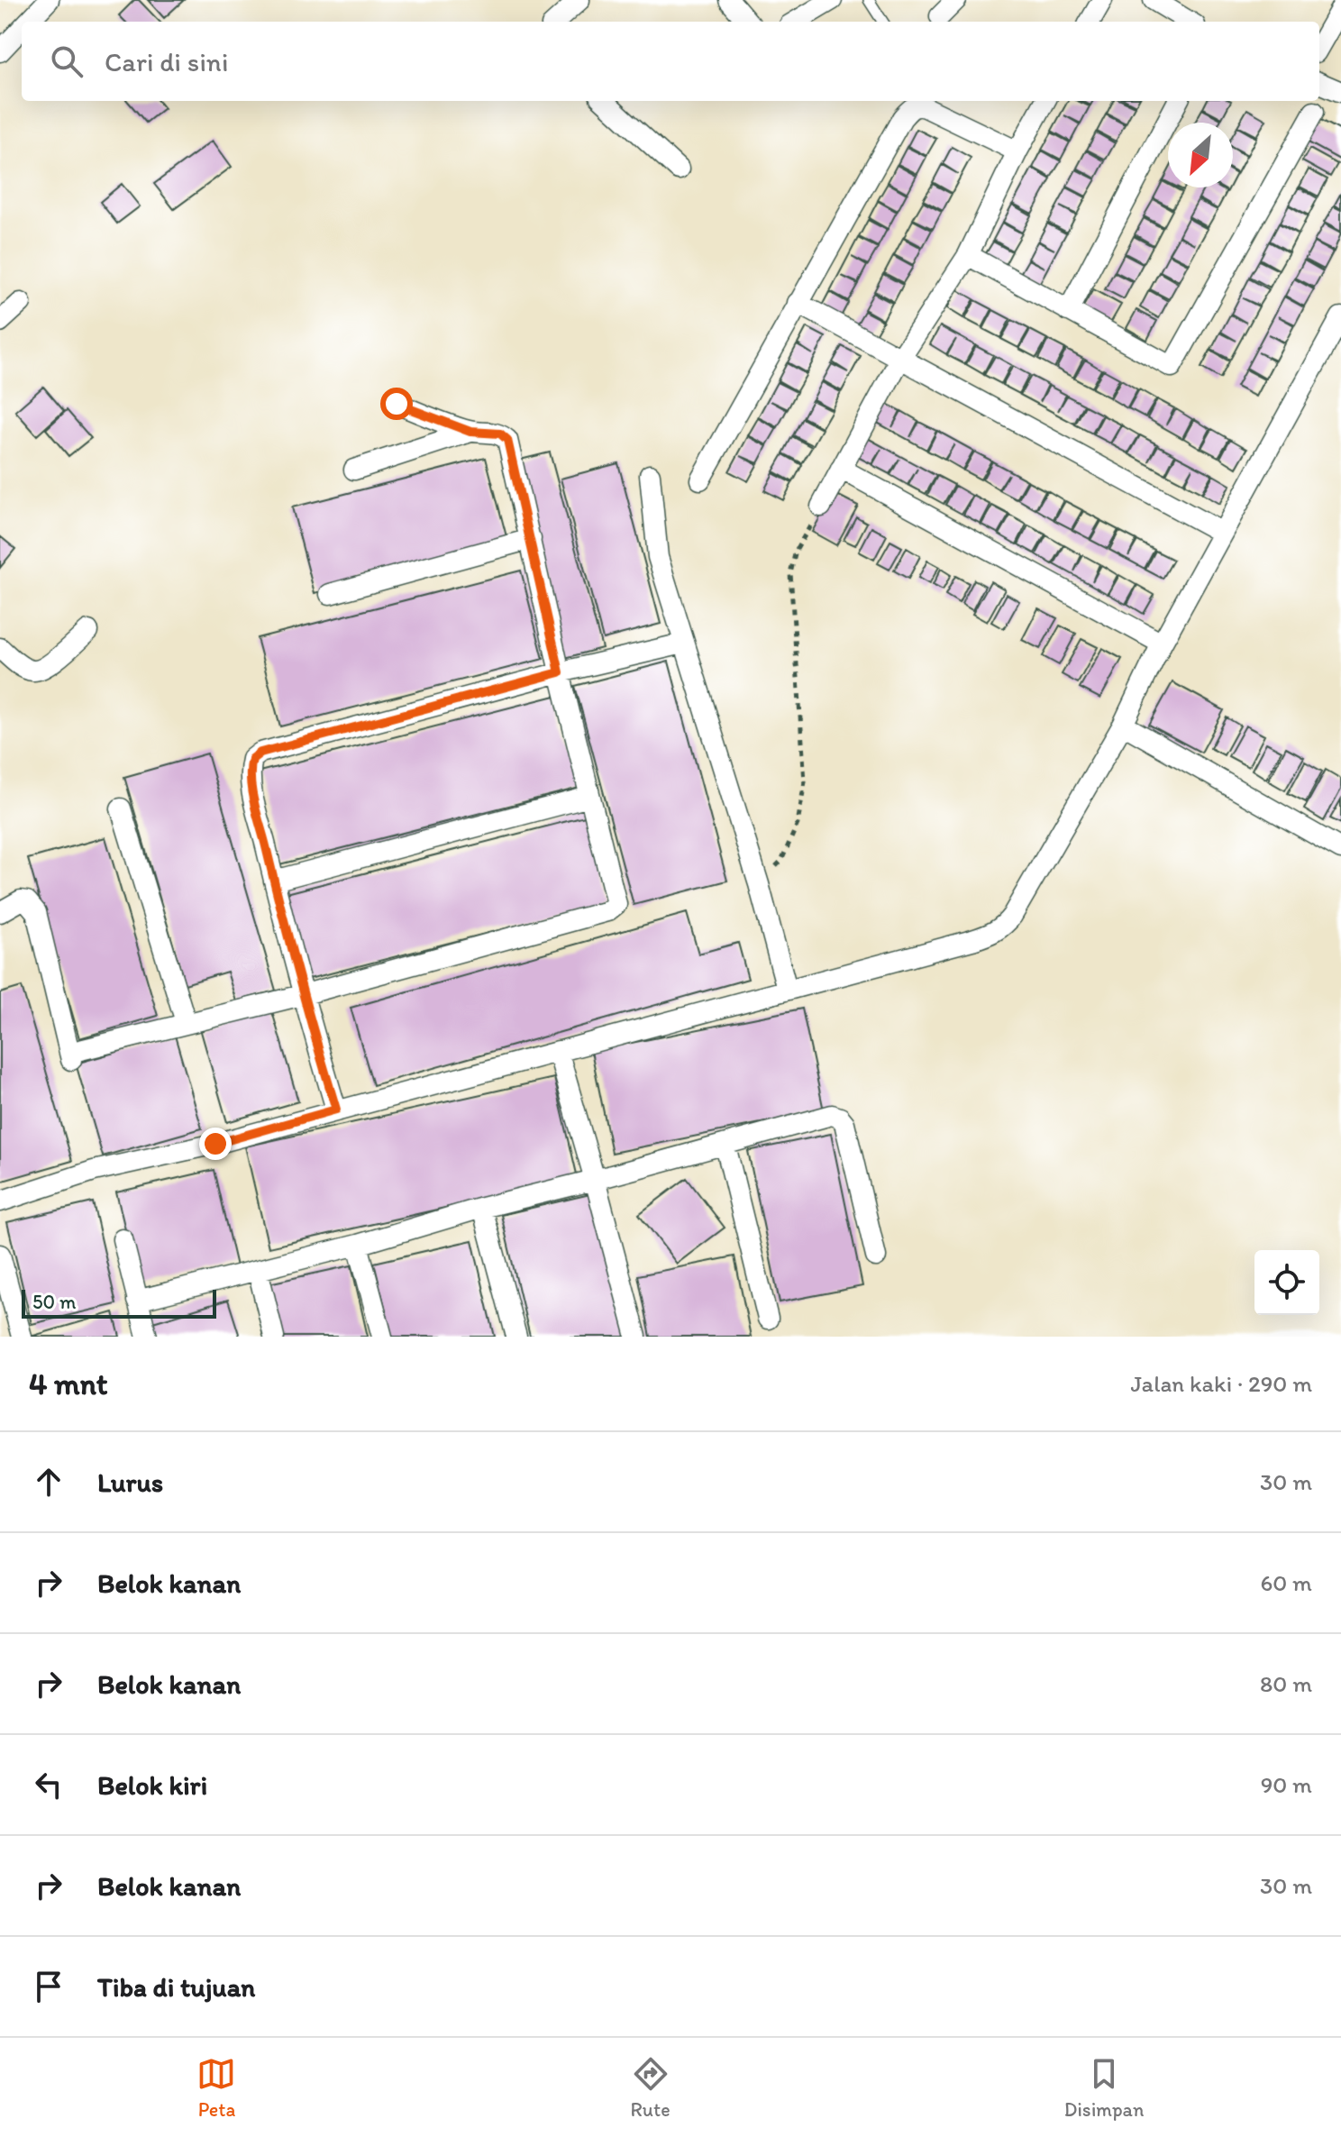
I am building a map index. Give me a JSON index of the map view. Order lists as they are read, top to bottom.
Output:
{
  "scale_bar": "50 m",
  "north": "bottom left",
  "page": {
    "search": "Cari di sini",
    "scale": "50 m",
    "heading": ["4 mnt", "Jalan kaki · 290 m"],
    "list": [
      ["Lurus", "30 m"],
      ["Belok kanan", "60 m"],
      ["Belok kanan", "80 m"],
      ["Belok kiri", "90 m"],
      ["Belok kanan", "30 m"],
      "Tiba di tujuan"
    ],
    "nav": ["Peta", "Rute", "Disimpan"]
  }
}
